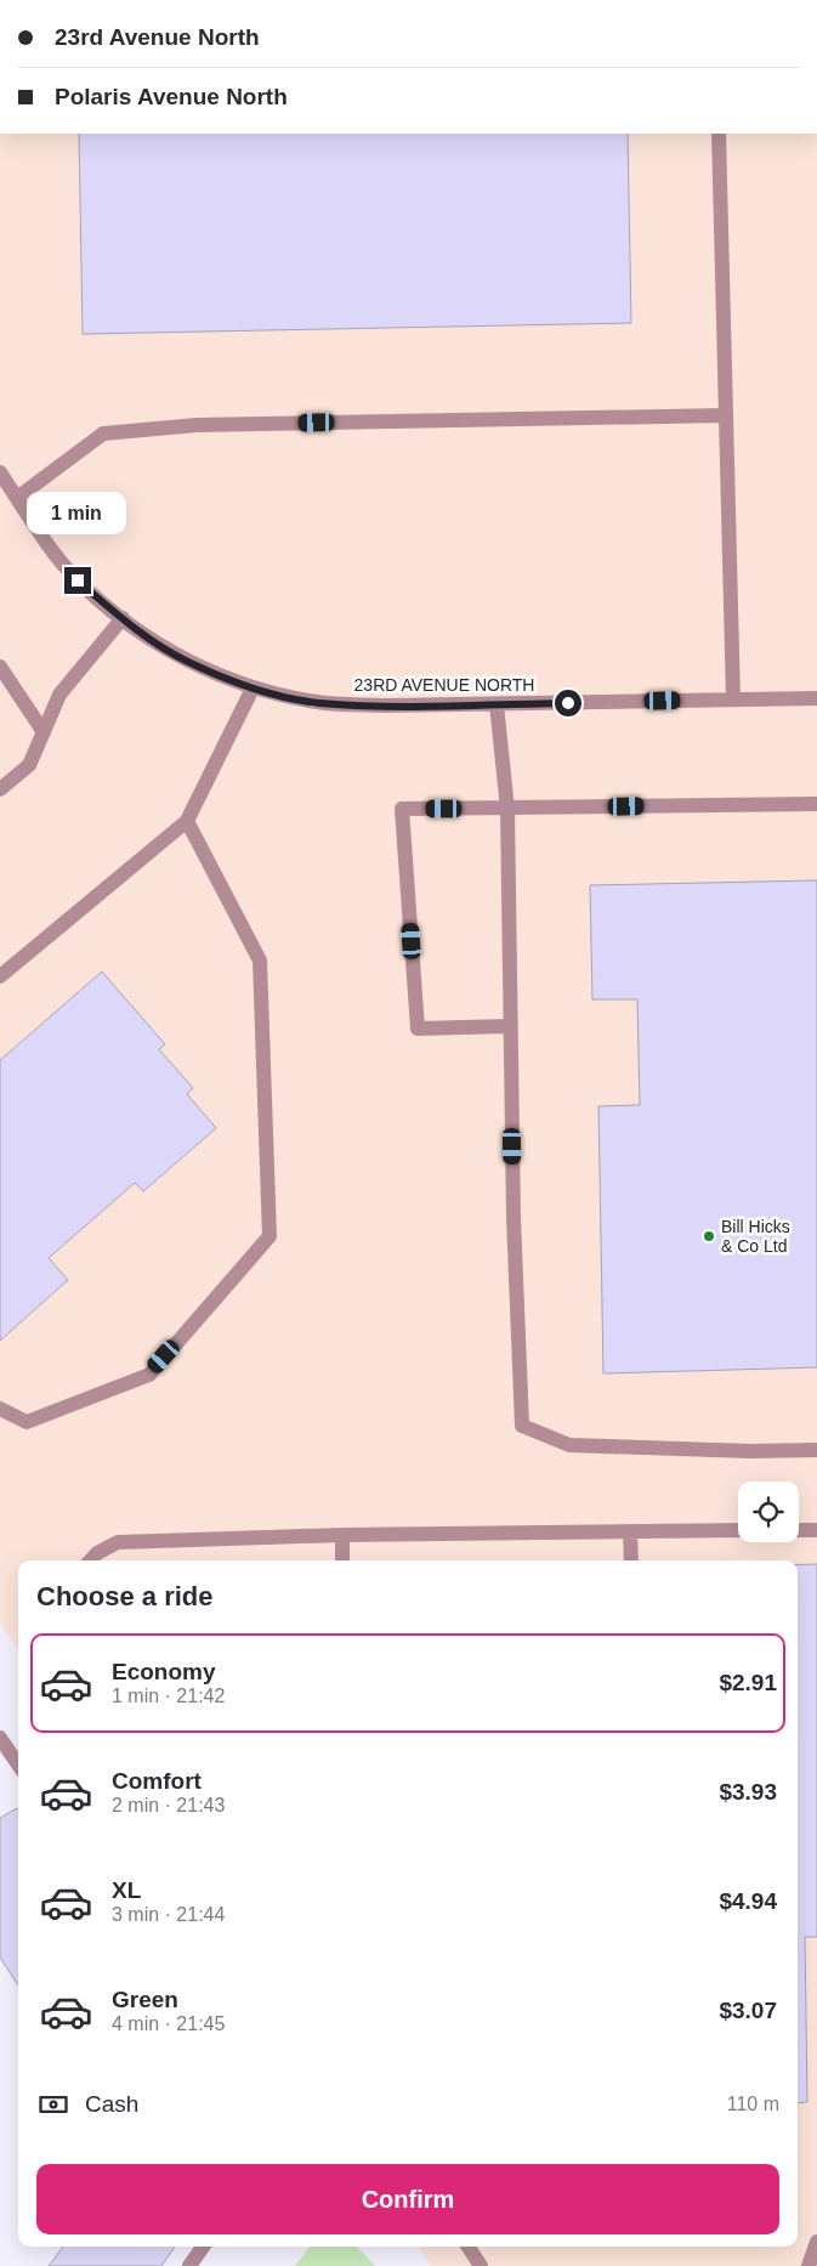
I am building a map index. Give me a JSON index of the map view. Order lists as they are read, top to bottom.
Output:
{
  "streets": {
    "street": ["23RD AVENUE NORTH"]
  },
  "places": ["Bill Hicks & Co Ltd"],
  "page": {
    "banner": ["23rd Avenue North", "Polaris Avenue North"],
    "bubble": "1 min",
    "heading": "Choose a ride",
    "list": [
      {
        "name": "Economy",
        "note": "1 min · 21:42",
        "value": "$2.91"
      },
      {
        "name": "Comfort",
        "note": "2 min · 21:43",
        "value": "$3.93"
      },
      {
        "name": "XL",
        "note": "3 min · 21:44",
        "value": "$4.94"
      },
      {
        "name": "Green",
        "note": "4 min · 21:45",
        "value": "$3.07"
      }
    ],
    "pay": ["Cash", "110 m"],
    "buttons": "Confirm"
  }
}
